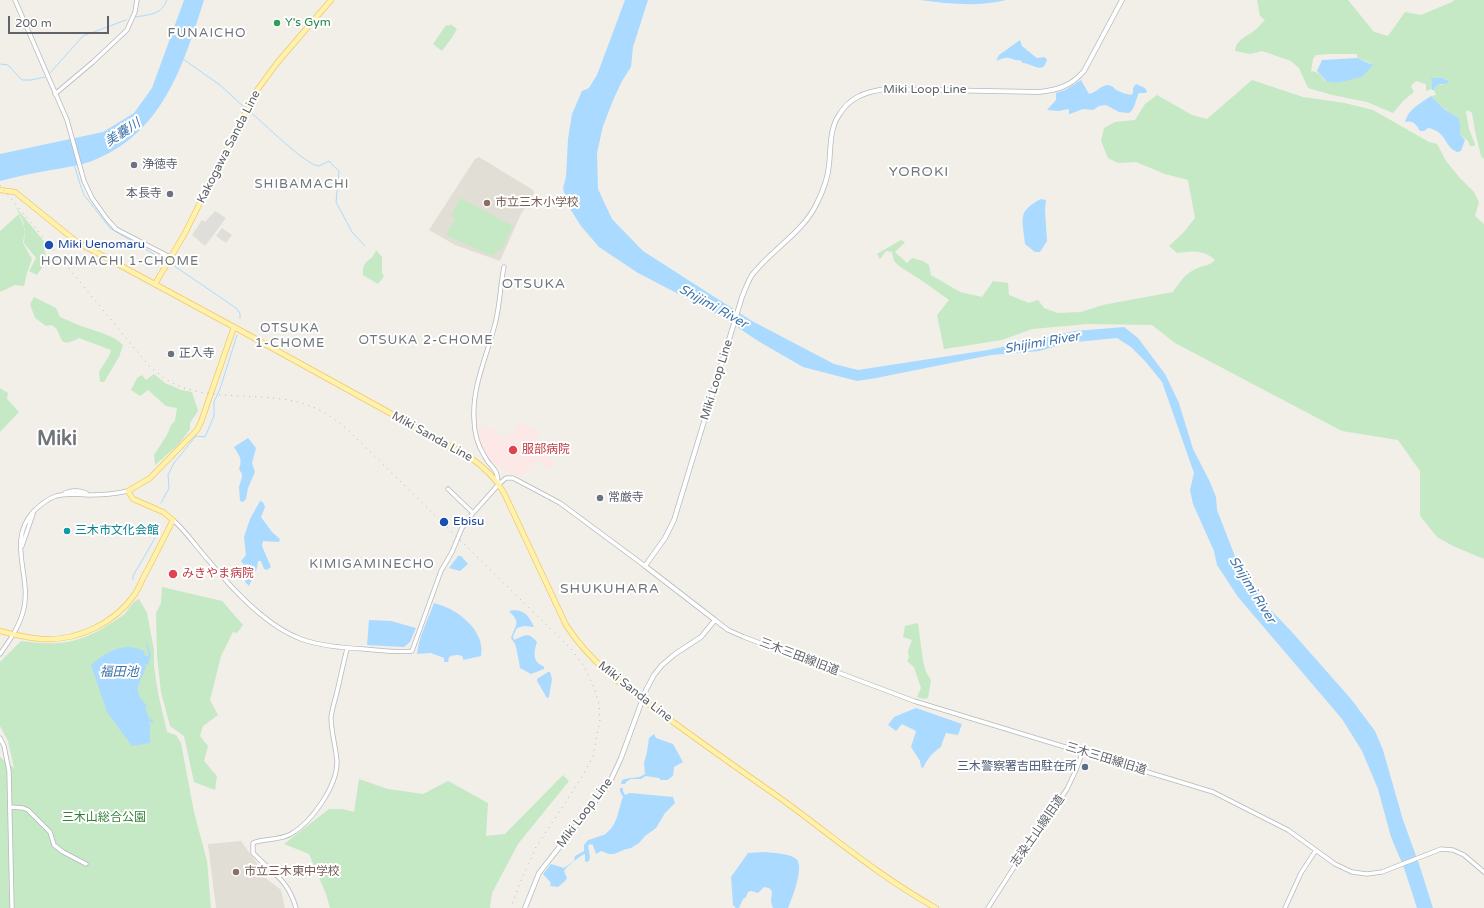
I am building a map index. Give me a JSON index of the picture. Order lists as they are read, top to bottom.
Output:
{
  "streets": {
    "main road": ["Miki Loop Line", "Kakogawa Sanda Line", "Miki Sanda Line"],
    "street": ["三木三田線旧道", "志染土山線旧道"]
  },
  "crossings": [
    ["Miki Loop Line", "Miki Sanda Line"],
    ["Miki Loop Line", "三木三田線旧道"],
    ["三木三田線旧道", "志染土山線旧道"]
  ],
  "districts": [
    "FUNAICHO",
    "YOROKI",
    "SHIBAMACHI",
    "HONMACHI 1-CHOME",
    "OTSUKA",
    "OTSUKA 1-CHOME",
    "OTSUKA 2-CHOME",
    "Miki",
    "KIMIGAMINECHO",
    "SHUKUHARA"
  ],
  "water": ["美嚢川", "Shijimi River", "福田池"],
  "parks": ["三木山総合公園"],
  "places": [
    "Y's Gym",
    "浄徳寺",
    "本長寺",
    "市立三木小学校",
    "Miki Uenomaru",
    "正入寺",
    "服部病院",
    "常厳寺",
    "Ebisu",
    "三木市文化会館",
    "みきやま病院",
    "三木警察署吉田駐在所",
    "市立三木東中学校"
  ],
  "scale_bar": "200 m"
}
